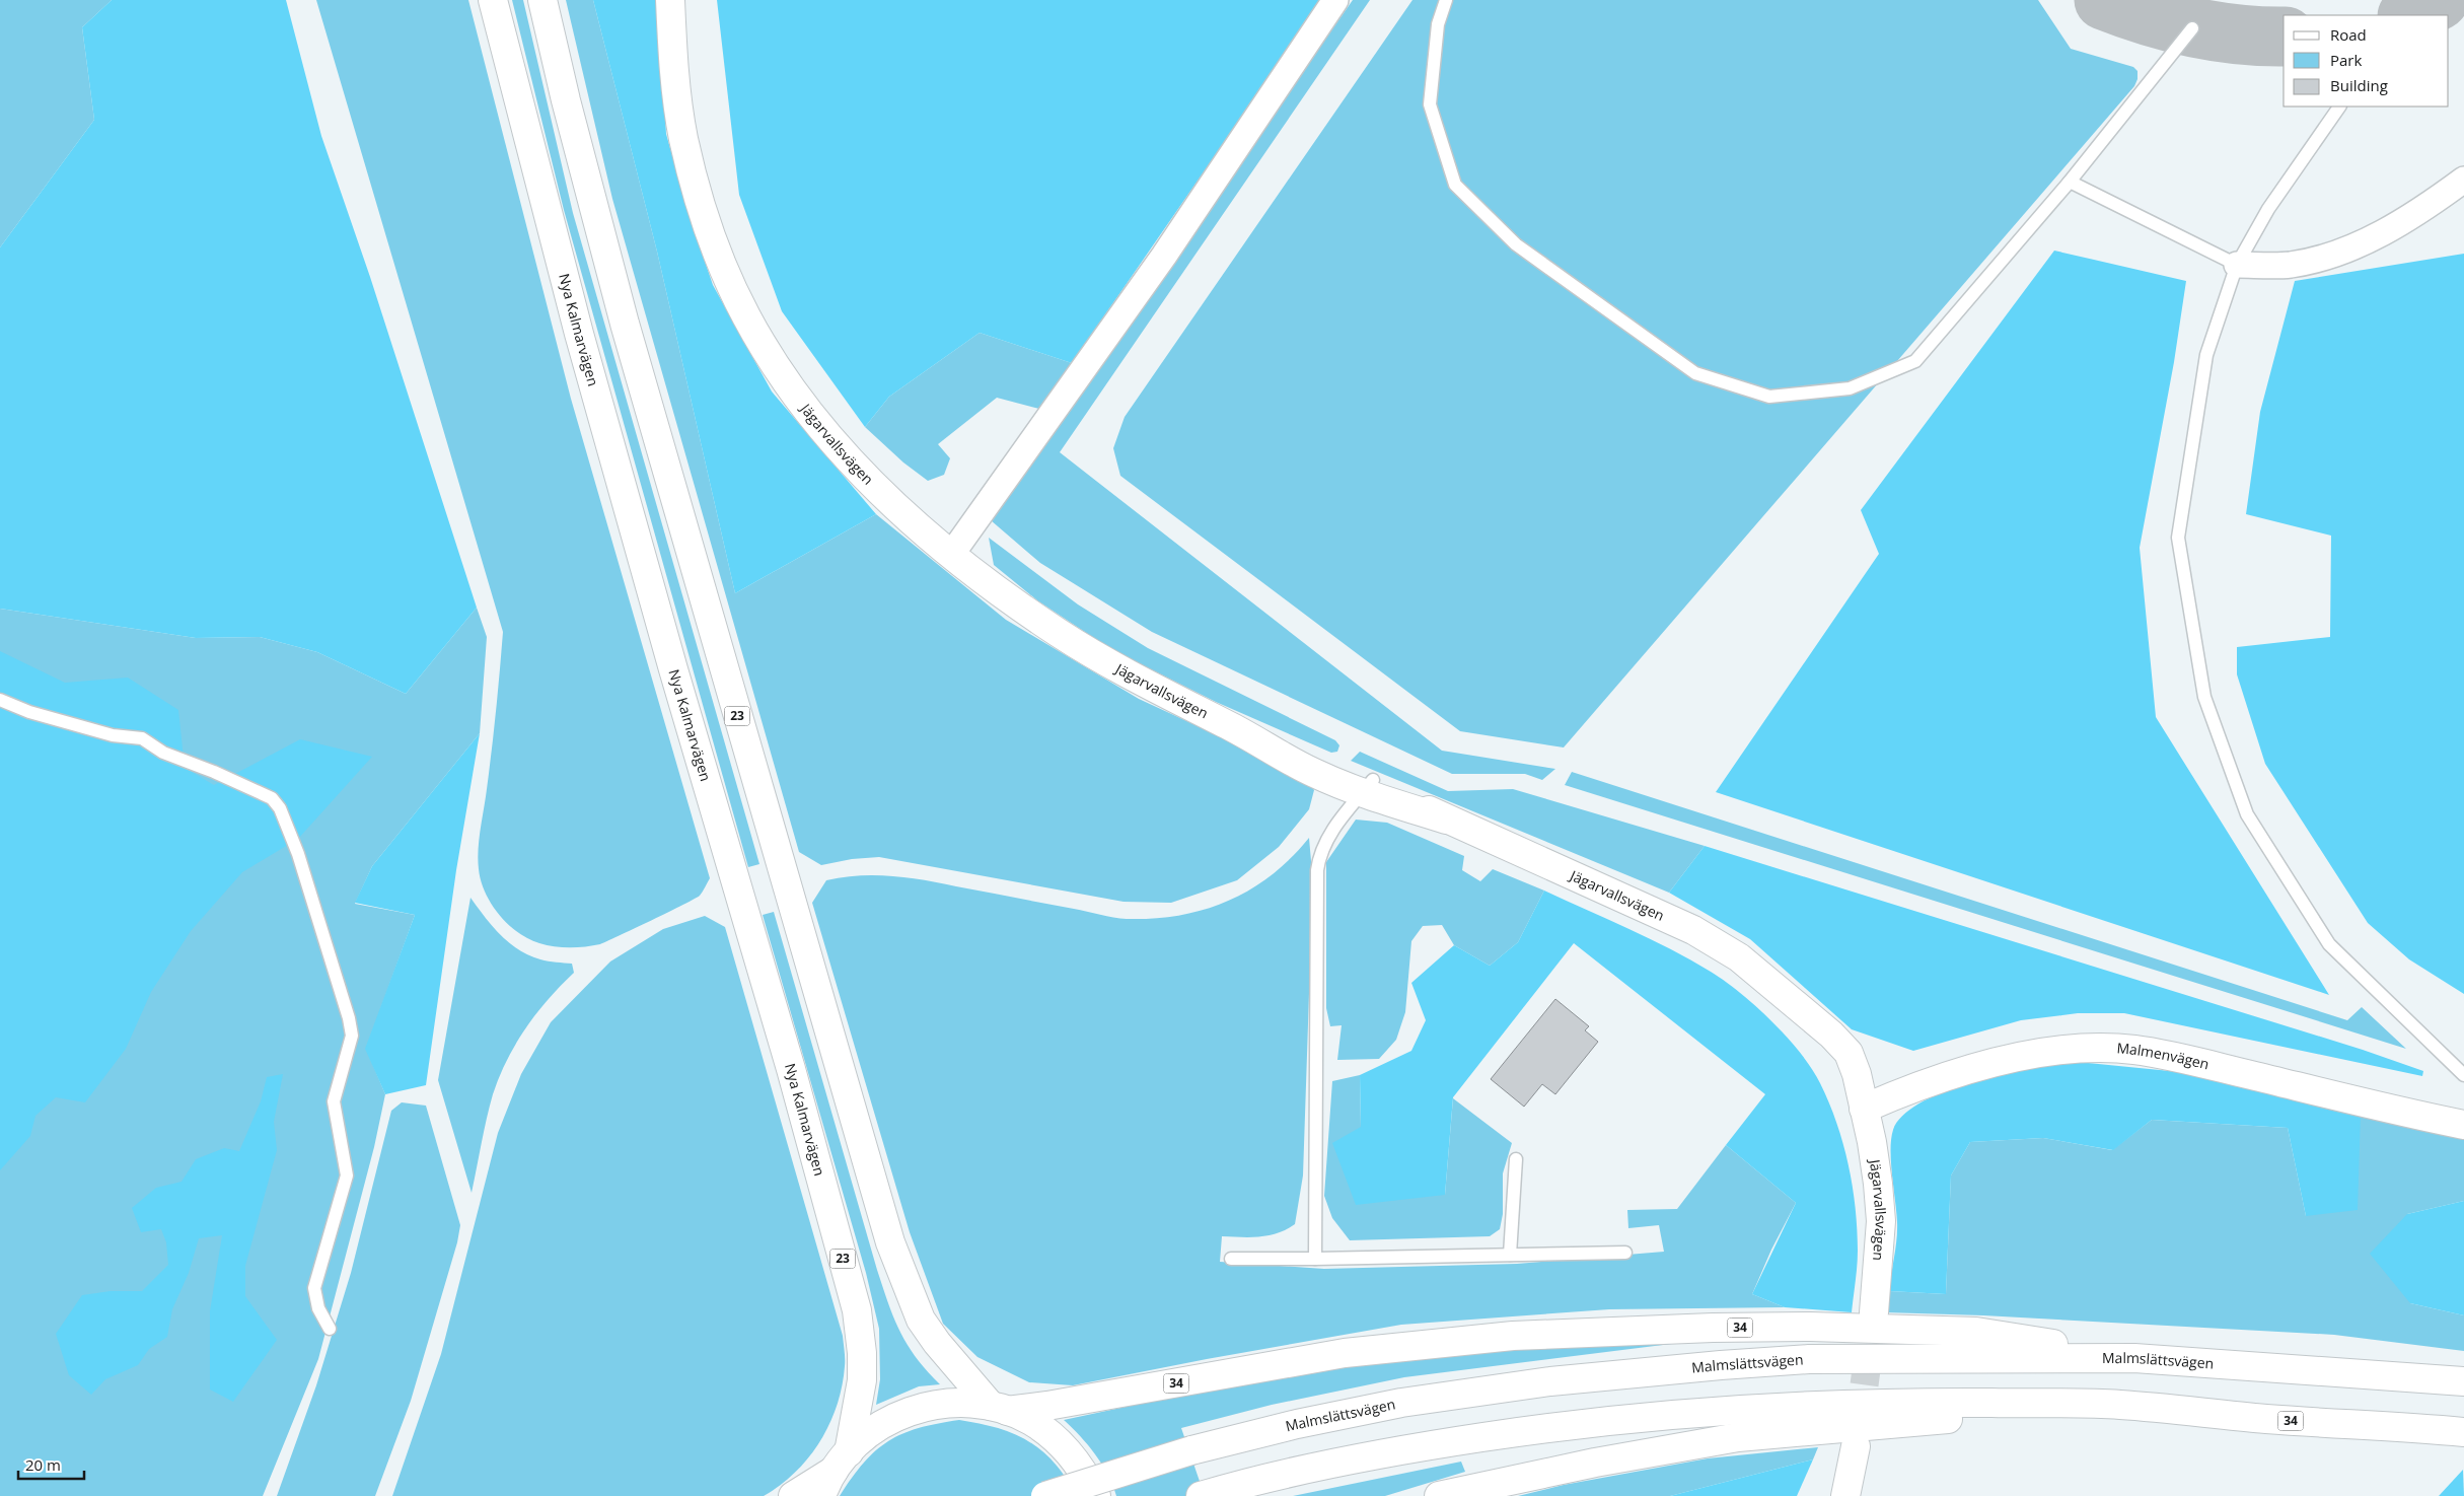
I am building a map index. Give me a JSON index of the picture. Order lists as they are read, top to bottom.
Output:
{
  "streets": {
    "main road": [
      "Nya Kalmarvägen",
      "Jägarvallsvägen",
      "23",
      "Malmenvägen",
      "34",
      "Malmslättsvägen"
    ]
  },
  "crossings": [
    ["Nya Kalmarvägen", "34"],
    ["Jägarvallsvägen", "Malmenvägen"],
    ["34", "Malmslättsvägen"]
  ],
  "legend": ["Road", "Park", "Building"],
  "scale_bar": "20 m"
}
